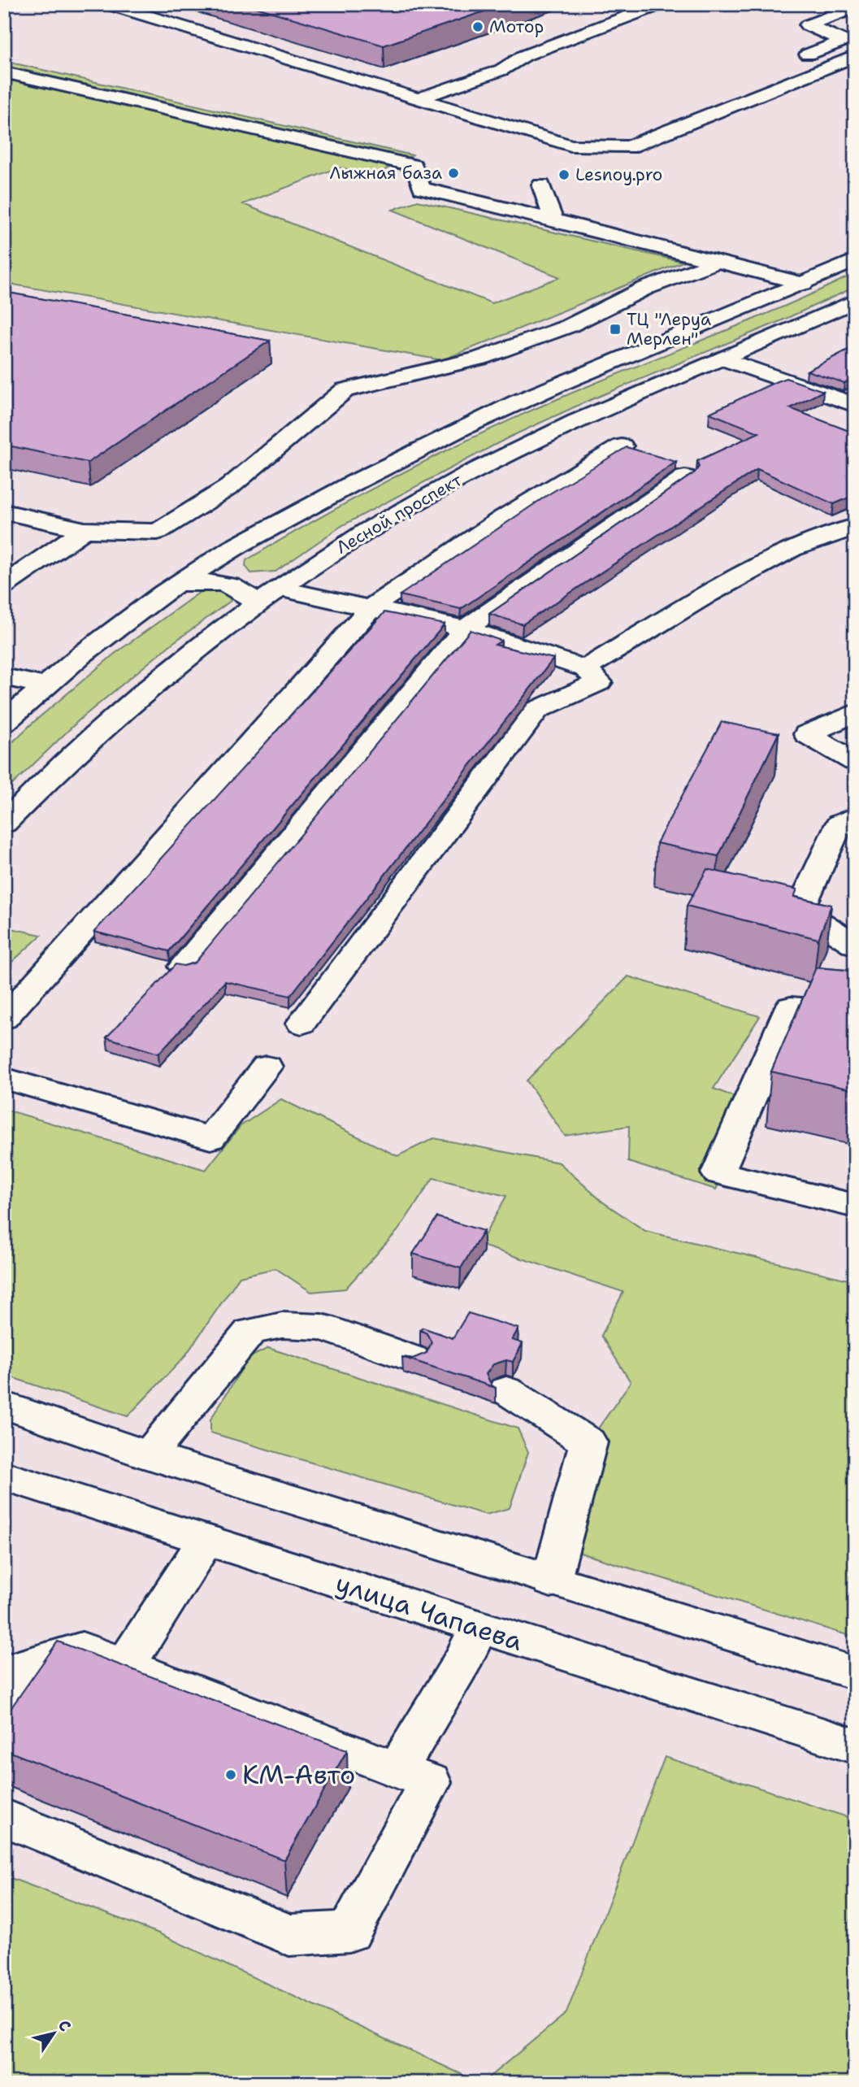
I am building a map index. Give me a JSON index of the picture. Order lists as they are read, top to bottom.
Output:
{
  "streets": {
    "main road": ["Лесной проспект", "улица Чапаева"]
  },
  "places": {
    "other": [
      "Мотор",
      "Лыжная база",
      "Lesnoy.pro",
      "КМ-Авто"
    ],
    "transit": ["ТЦ \"Леруа Мерлен\""]
  },
  "north": "top right"
}
